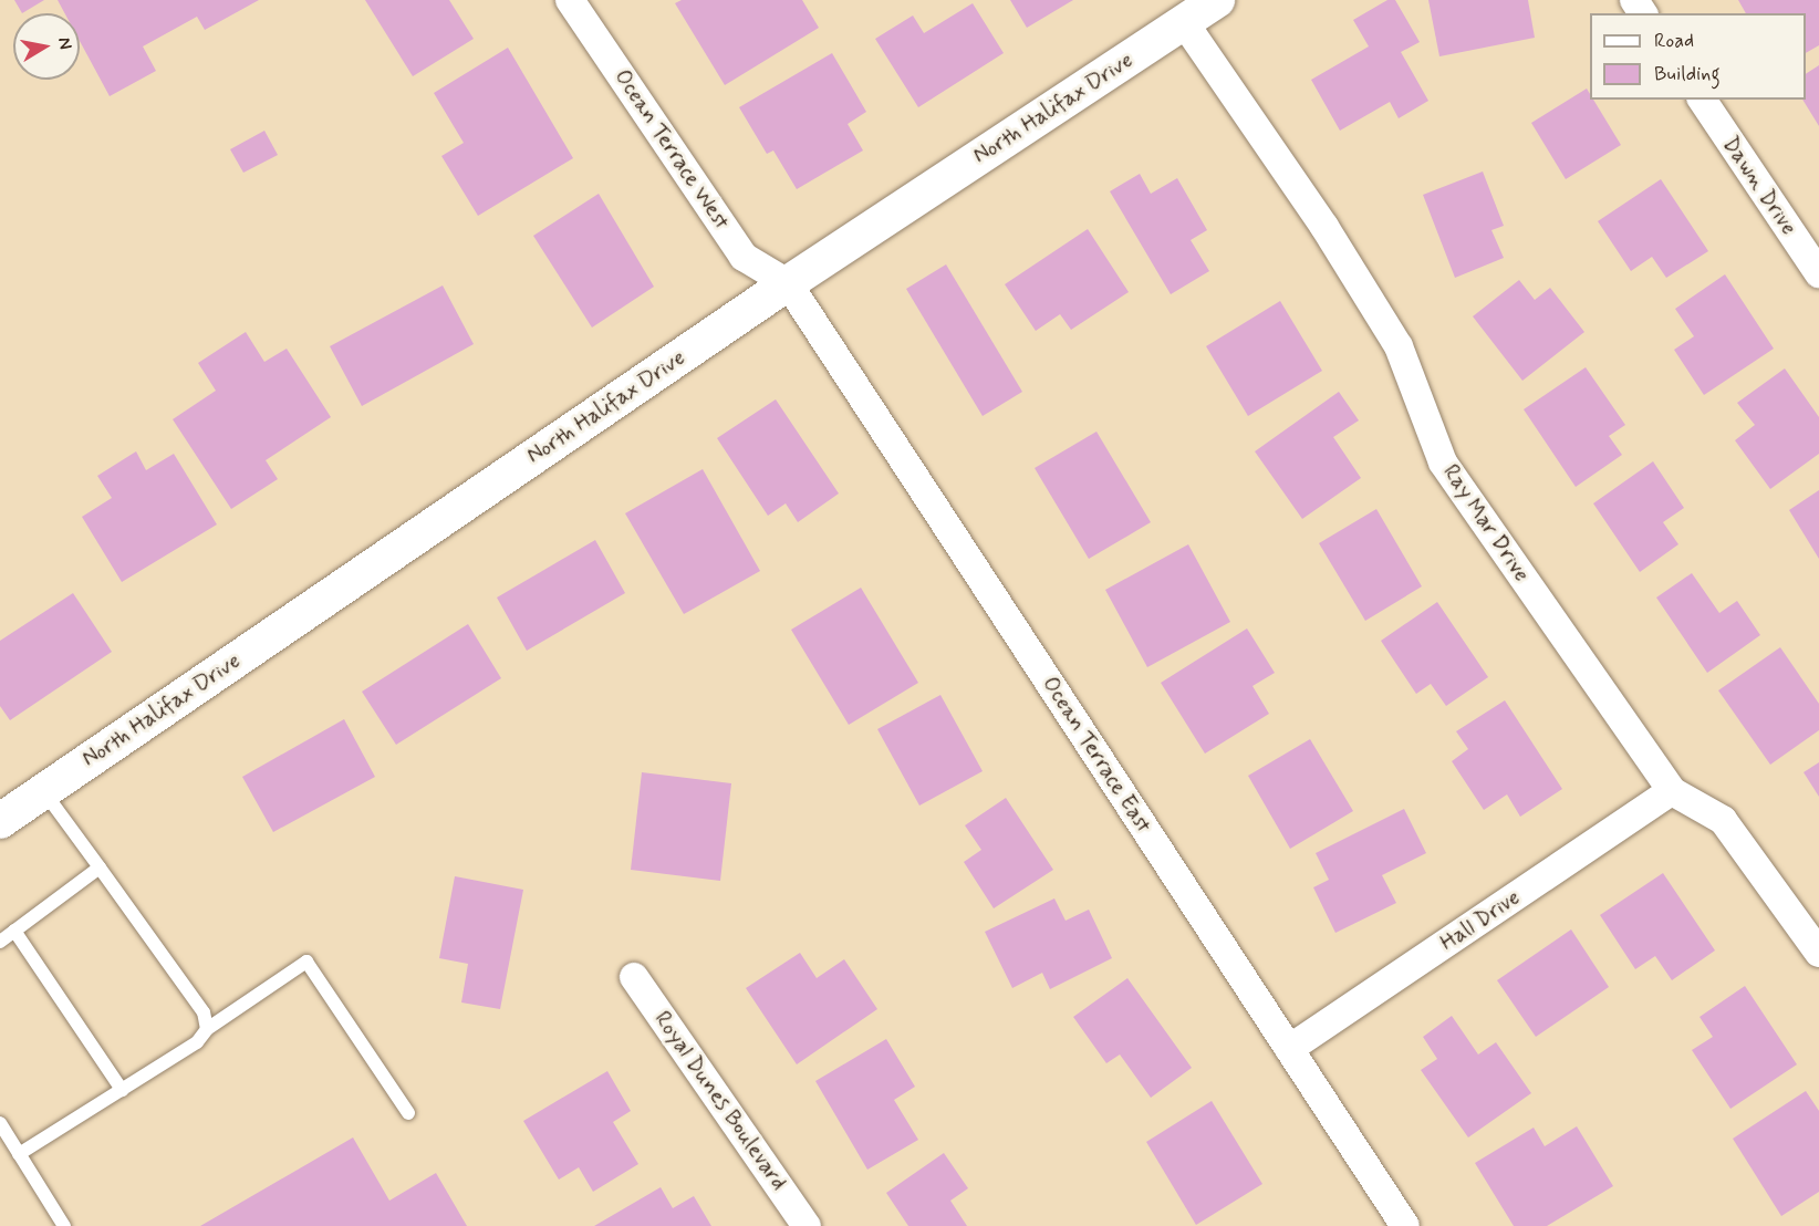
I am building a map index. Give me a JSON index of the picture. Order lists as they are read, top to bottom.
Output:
{
  "streets": {
    "street": [
      "North Halifax Drive",
      "Ocean Terrace West",
      "Dawn Drive",
      "Ray Mar Drive",
      "Ocean Terrace East",
      "Hall Drive",
      "Royal Dunes Boulevard"
    ]
  },
  "crossings": [
    ["North Halifax Drive", "Ocean Terrace West"],
    ["North Halifax Drive", "Ray Mar Drive"],
    ["North Halifax Drive", "Ocean Terrace East"],
    ["Ocean Terrace West", "Ocean Terrace East"],
    ["Ray Mar Drive", "Hall Drive"],
    ["Ocean Terrace East", "Hall Drive"]
  ],
  "legend": ["Road", "Building"],
  "north": "right"
}
